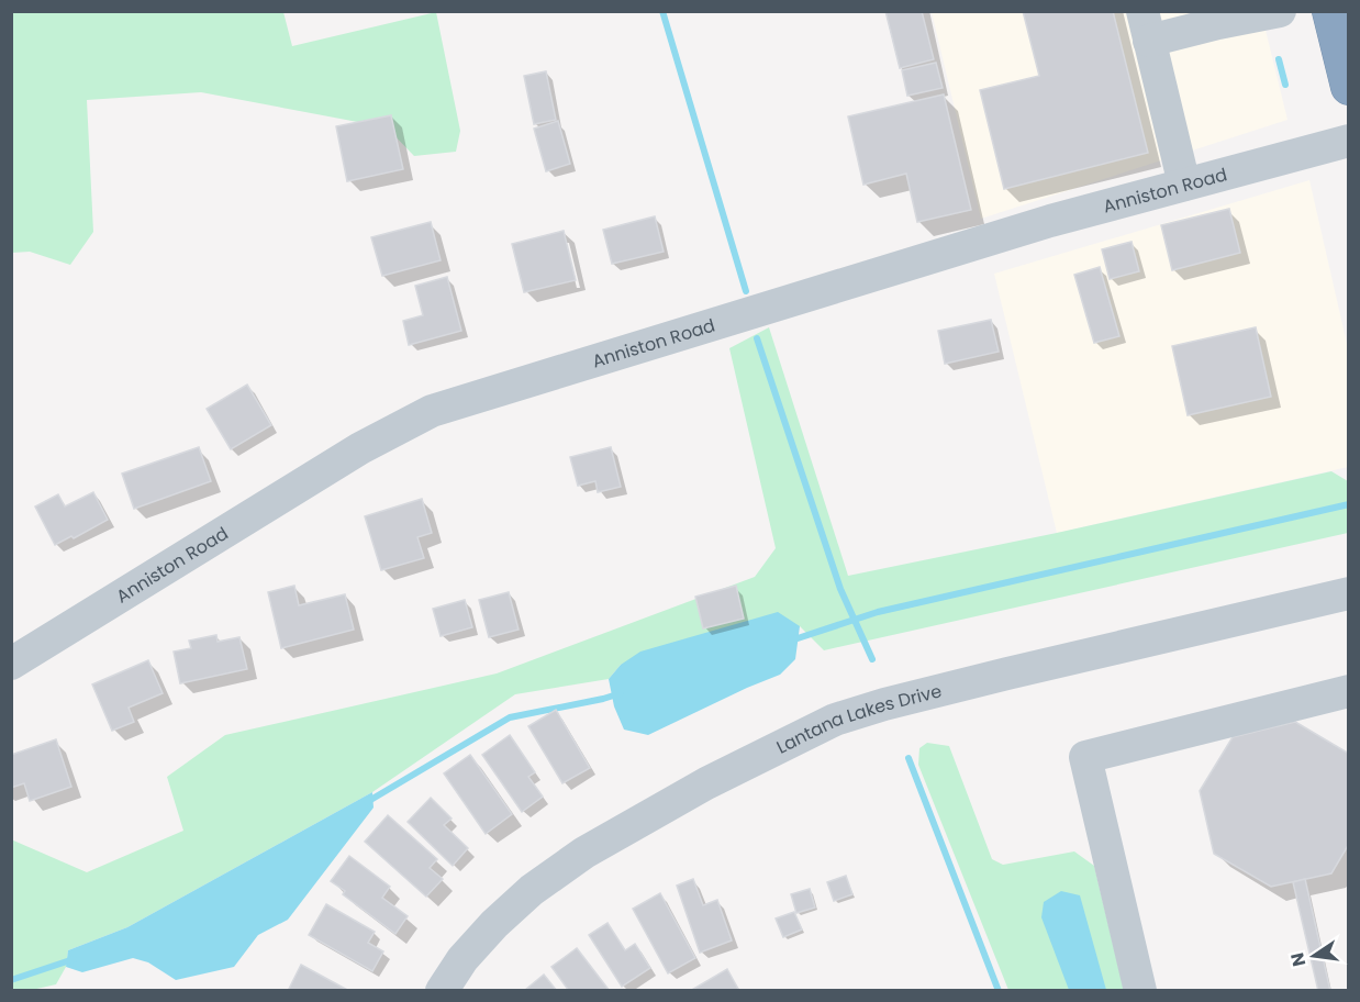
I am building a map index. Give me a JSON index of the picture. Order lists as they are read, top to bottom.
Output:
{
  "streets": {
    "street": ["Anniston Road", "Lantana Lakes Drive"]
  },
  "north": "left"
}
